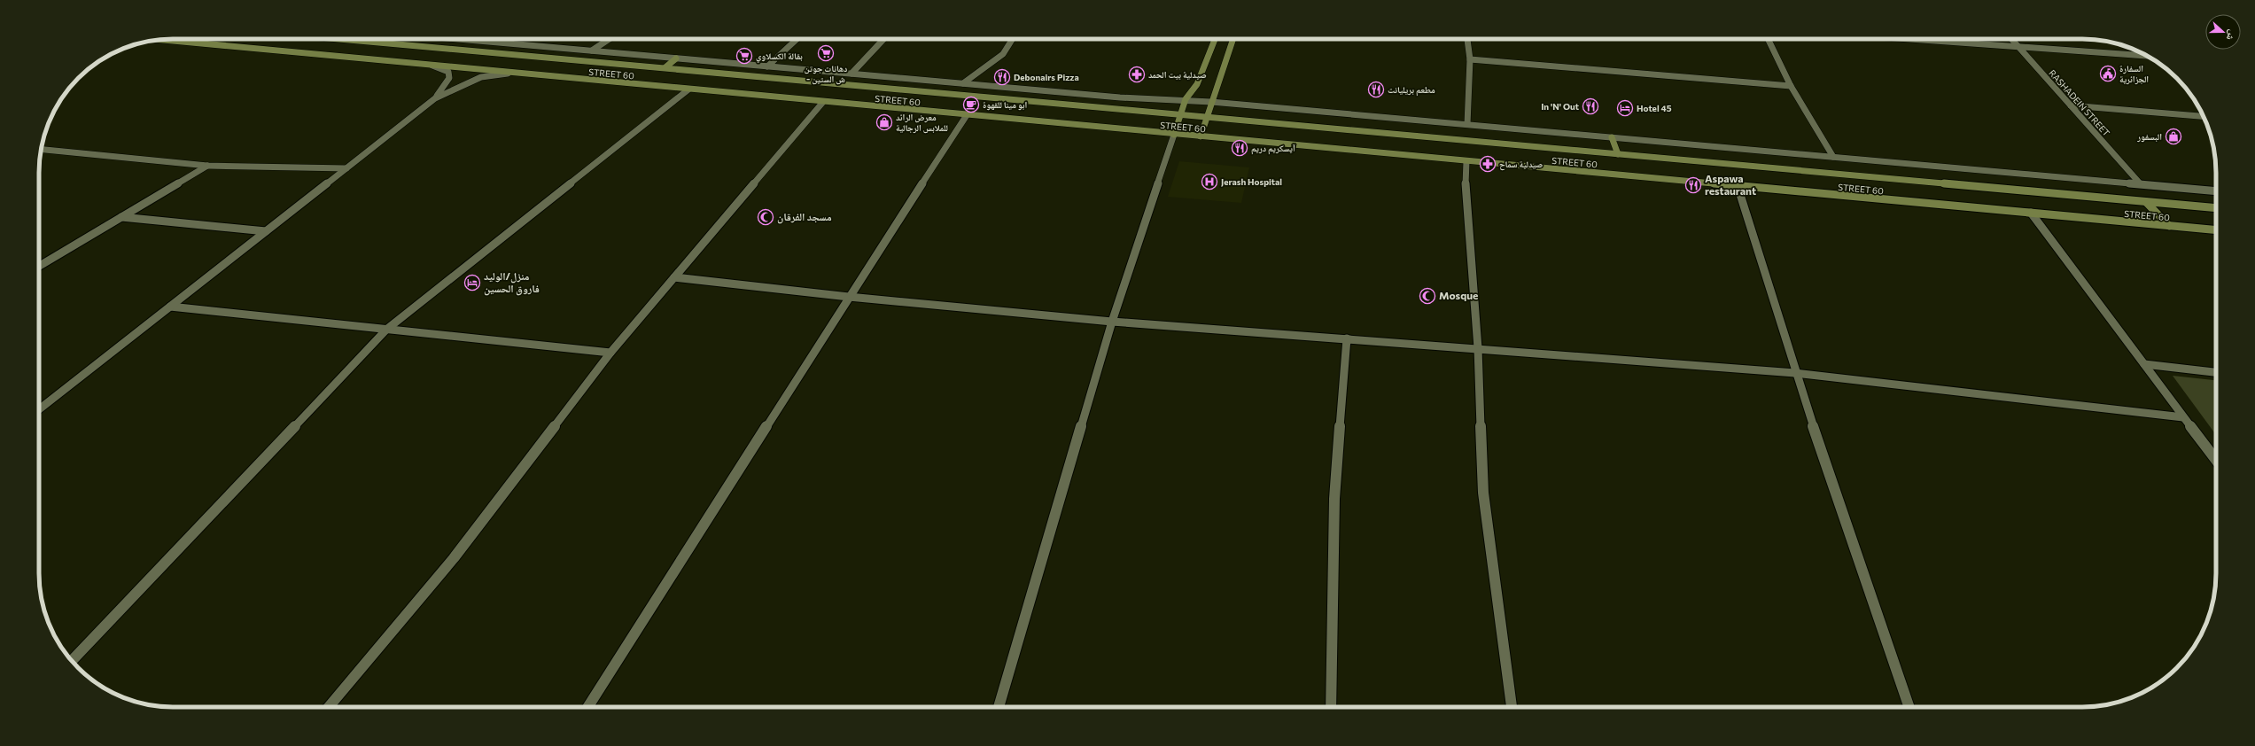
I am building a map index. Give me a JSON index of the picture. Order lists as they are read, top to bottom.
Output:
{
  "streets": {
    "main road": ["STREET 60"],
    "street": ["RASHADEIN STREET"]
  },
  "places": {
    "supermarket": ["دهانات جوتن - ش الستين", "بقالة الكسلاوي"],
    "public building": ["السفارة الجزائرية"],
    "pharmacy": ["صيدلية بيت الحمد", "صيدلية سماح"],
    "restaurant": [
      "Debonairs Pizza",
      "مطعم بريليانت",
      "In 'N' Out",
      "آيسكريم دريم",
      "Aspawa restaurant"
    ],
    "cafe": ["ابو مينا للقهوة"],
    "hotel": ["Hotel 45", "منزل/الوليد فاروق الحسين"],
    "shop": ["معرض الرائد للملابس الرجالية", "البسفور"],
    "hospital": ["Jerash Hospital"],
    "mosque": ["مسجد الفرقان", "Mosque"]
  },
  "north": "right"
}
